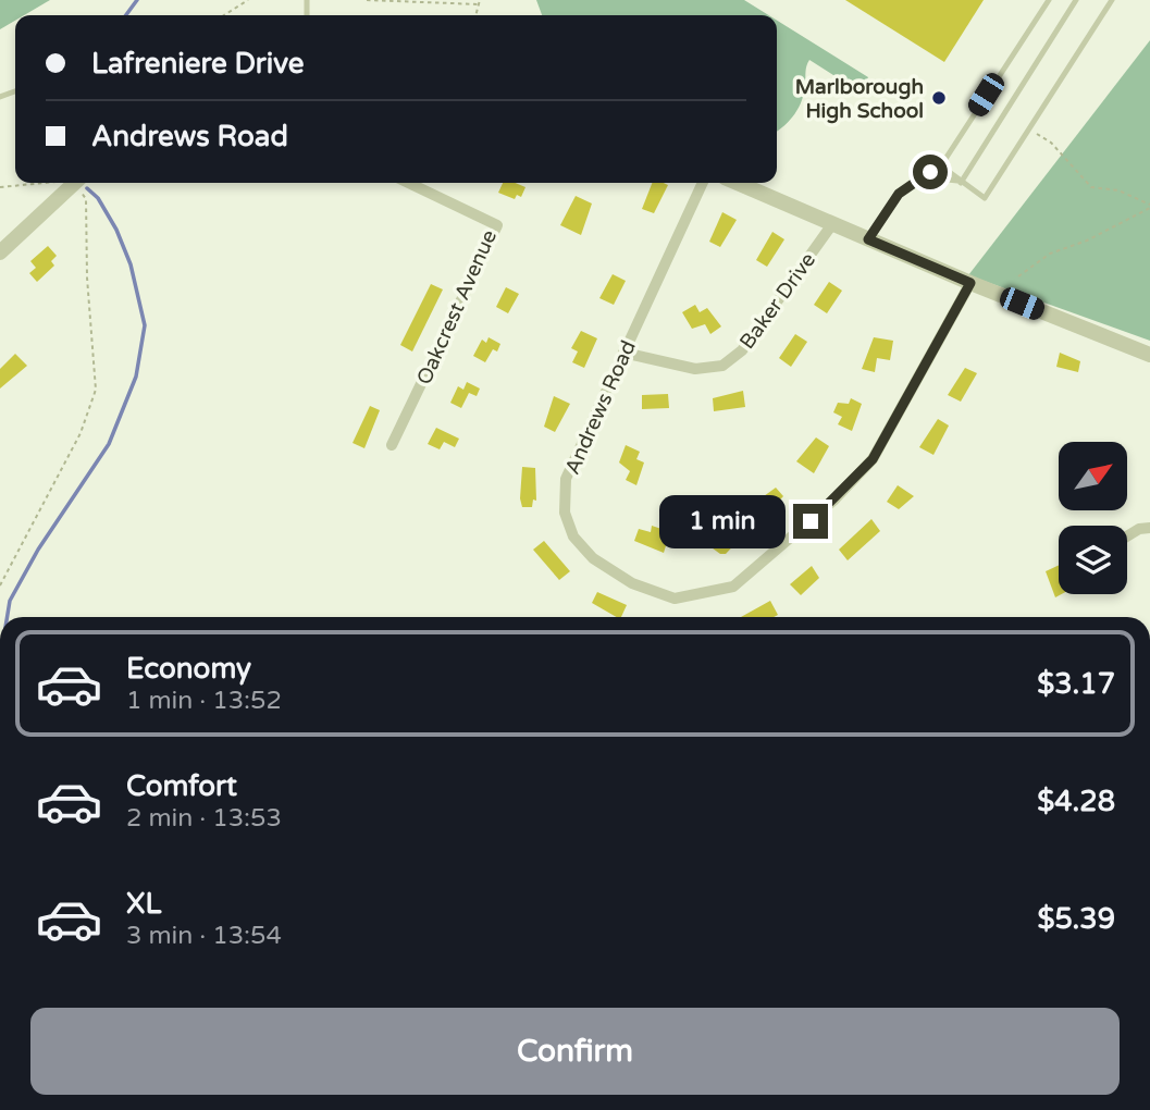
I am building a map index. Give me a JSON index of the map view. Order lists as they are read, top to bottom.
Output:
{
  "streets": {
    "street": ["Baker Drive", "Oakcrest Avenue", "Andrews Road"]
  },
  "crossings": [
    ["Baker Drive", "Andrews Road"]
  ],
  "places": ["Marlborough High School"],
  "north": "top right",
  "page": {
    "banner": ["Lafreniere Drive", "Andrews Road"],
    "bubble": "1 min",
    "list": [
      {
        "name": "Economy",
        "note": "1 min · 13:52",
        "value": "$3.17"
      },
      {
        "name": "Comfort",
        "note": "2 min · 13:53",
        "value": "$4.28"
      },
      {
        "name": "XL",
        "note": "3 min · 13:54",
        "value": "$5.39"
      }
    ],
    "buttons": "Confirm"
  }
}
